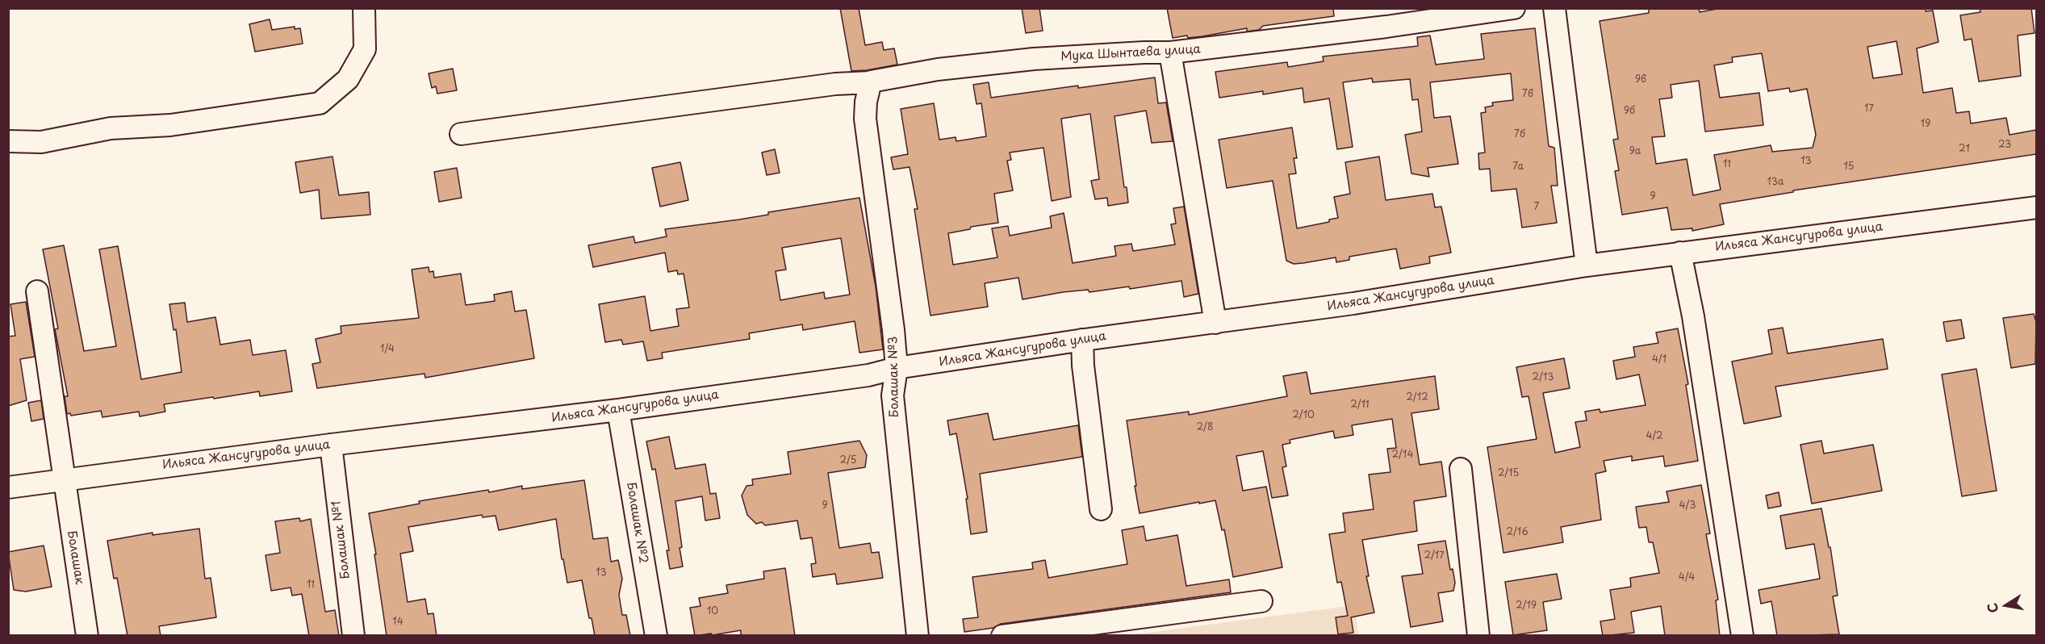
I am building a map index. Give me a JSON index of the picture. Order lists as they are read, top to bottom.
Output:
{
  "streets": {
    "street": [
      "Мука Шынтаева улица",
      "Ильяса Жансугурова улица",
      "Болашак №3",
      "Болашак №2",
      "Болашак №1",
      "Болашак"
    ]
  },
  "crossings": [
    ["Мука Шынтаева улица", "Болашак №3"],
    ["Ильяса Жансугурова улица", "Болашак №3"],
    ["Ильяса Жансугурова улица", "Болашак №2"],
    ["Ильяса Жансугурова улица", "Болашак №1"],
    ["Ильяса Жансугурова улица", "Болашак"]
  ],
  "house_numbers": [
    "9в",
    "7в",
    "17",
    "9б",
    "19",
    "7б",
    "23",
    "21",
    "9а",
    "13",
    "11",
    "7а",
    "15",
    "13а",
    "9",
    "7",
    "1/4",
    "4/1",
    "2/13",
    "2/12",
    "2/11",
    "2/10",
    "2/8",
    "4/2",
    "2/14",
    "2/5",
    "2/15",
    "9",
    "4/3",
    "2/16",
    "2/17",
    "13",
    "4/4",
    "11",
    "2/19",
    "10",
    "14"
  ],
  "north": "left"
}
